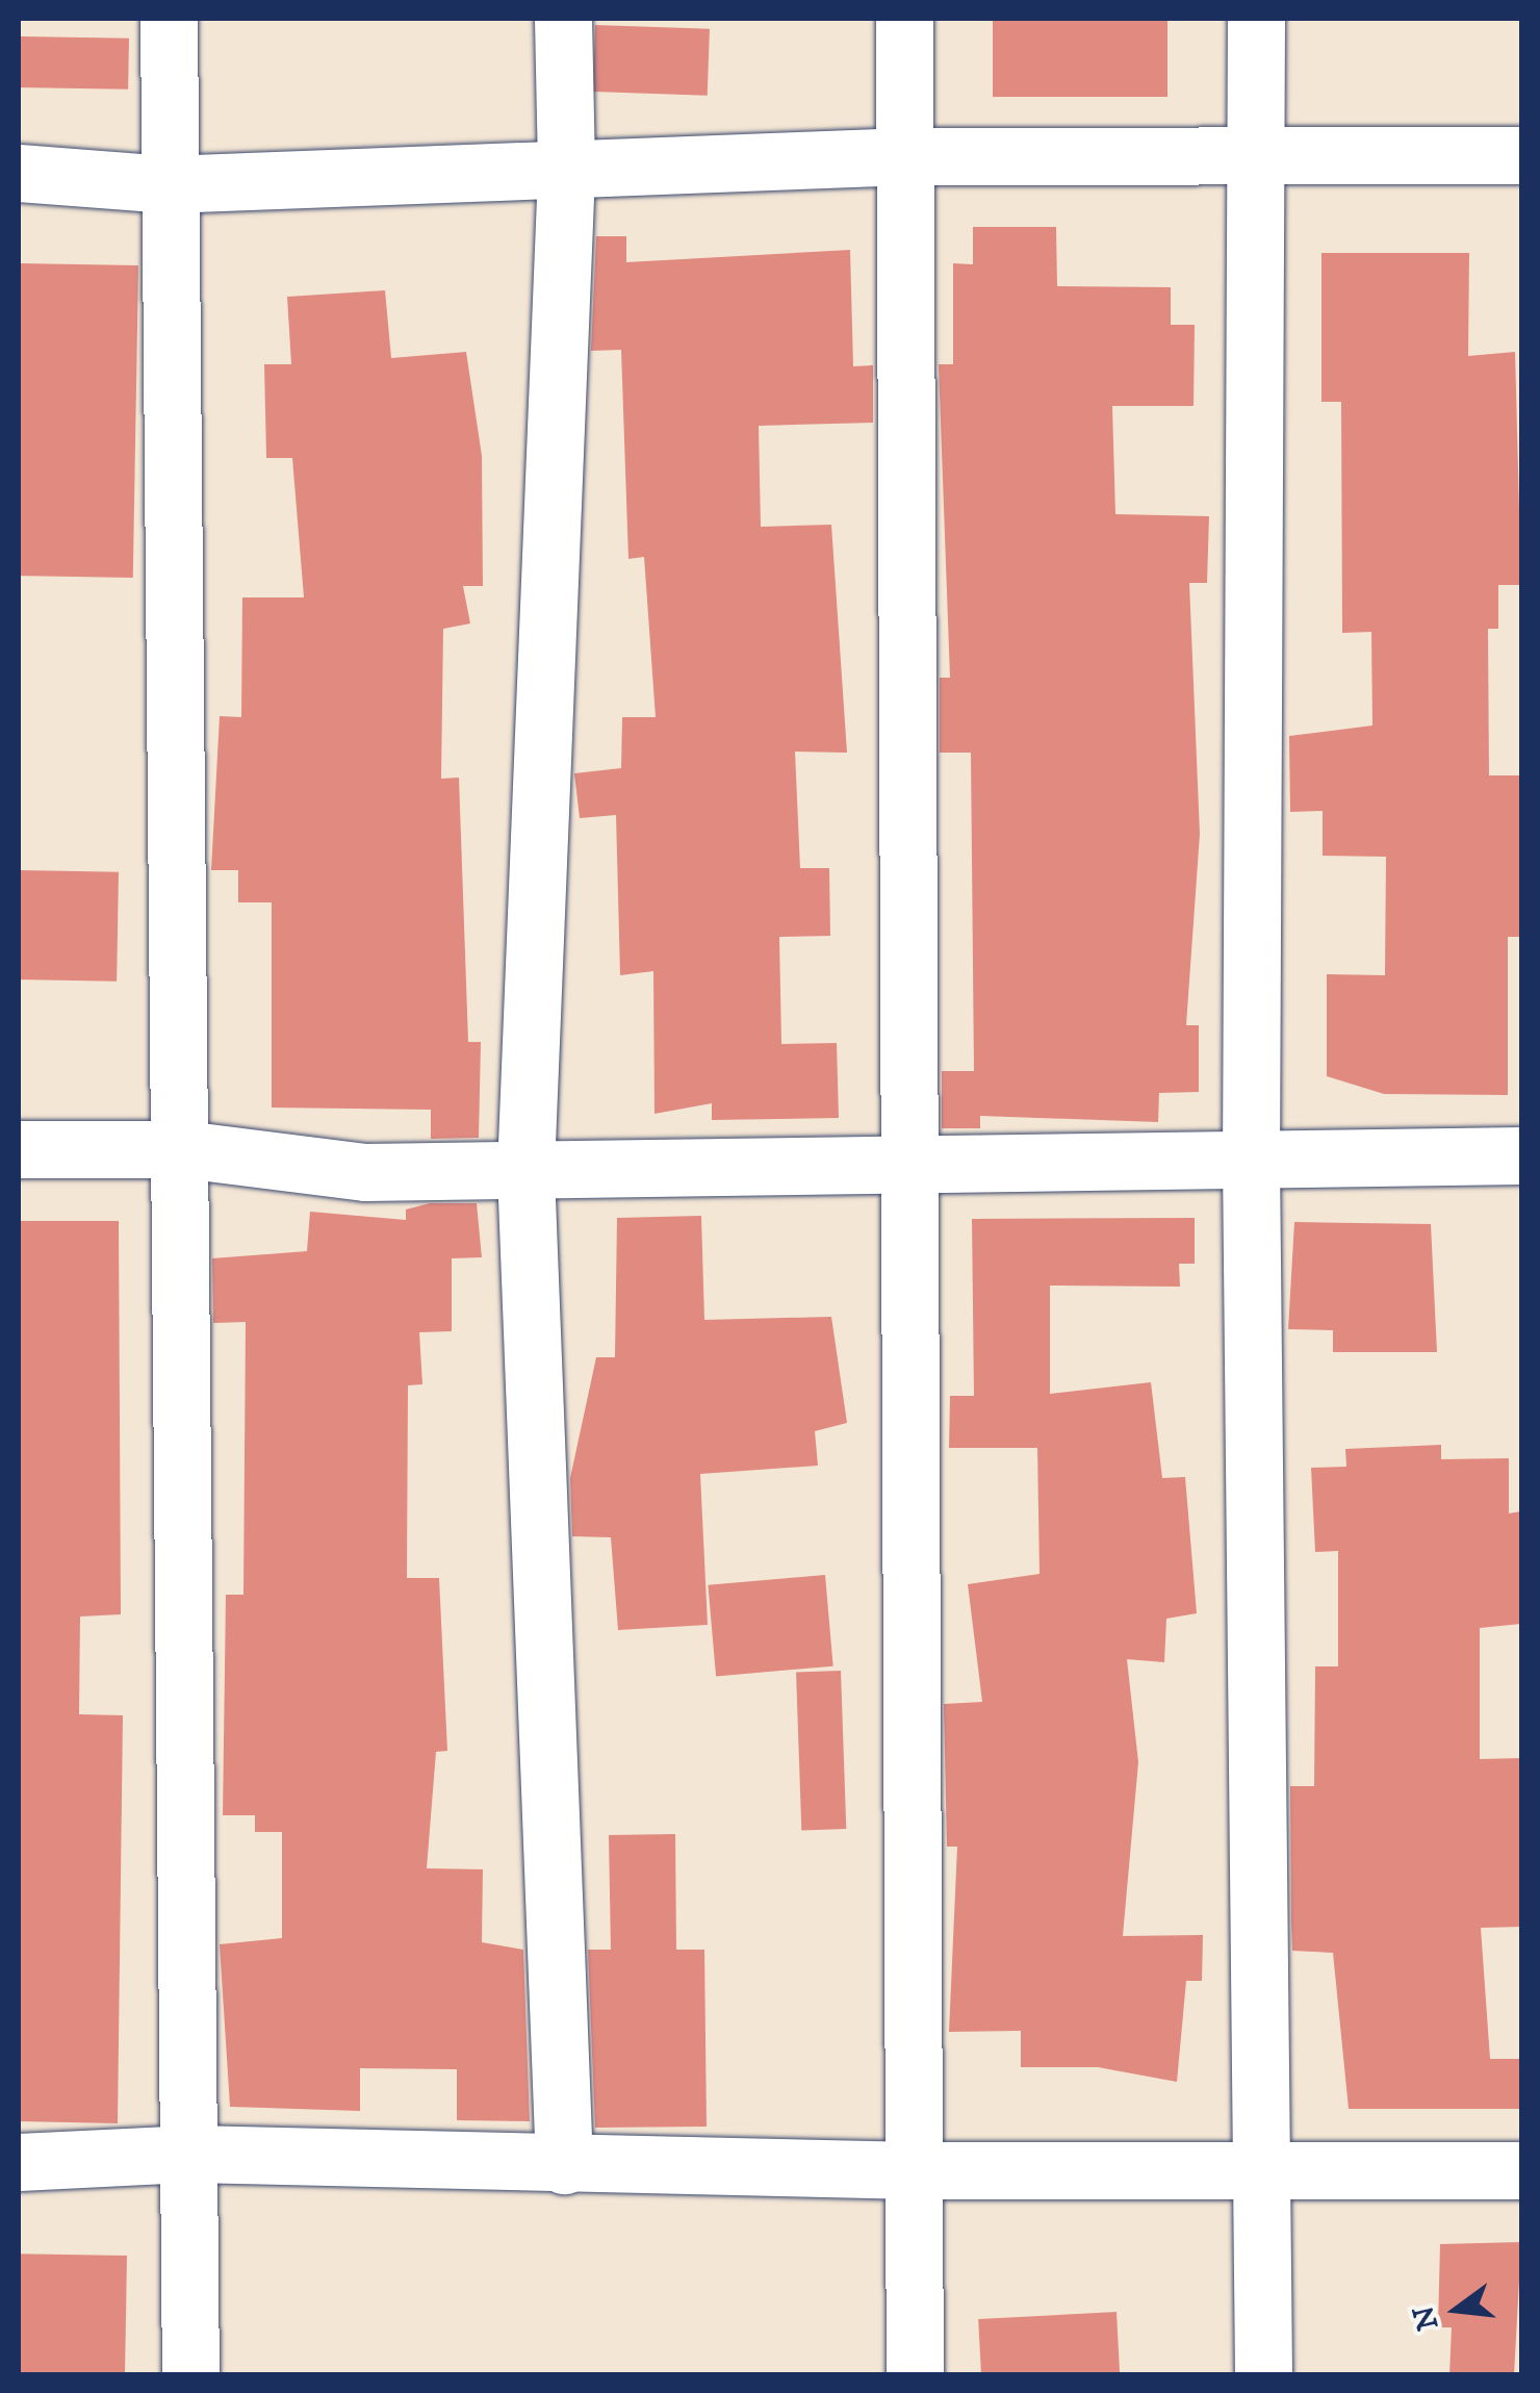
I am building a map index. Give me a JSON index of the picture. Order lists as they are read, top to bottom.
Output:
{
  "north": "left"
}
